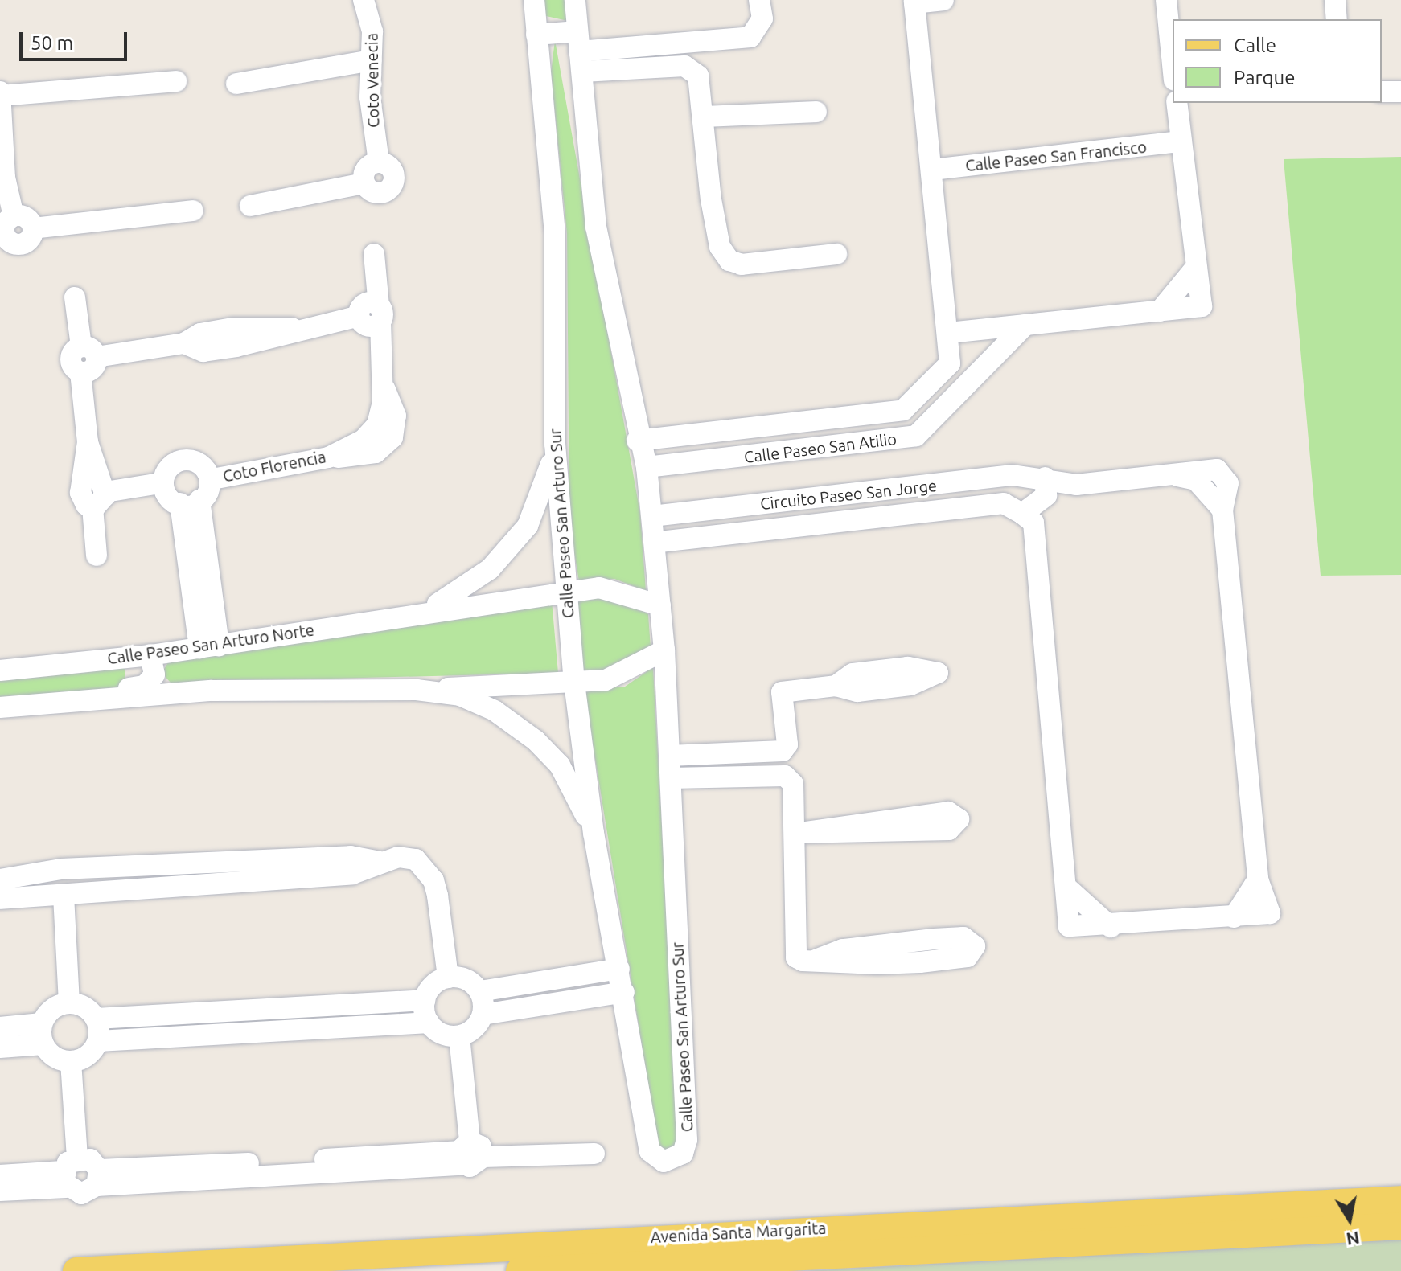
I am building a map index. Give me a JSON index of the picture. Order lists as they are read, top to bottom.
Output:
{
  "streets": {
    "main road": ["Avenida Santa Margarita"],
    "street": [
      "Coto Venecia",
      "Calle Paseo San Francisco",
      "Calle Paseo San Atilio",
      "Coto Florencia",
      "Circuito Paseo San Jorge",
      "Calle Paseo San Arturo Sur",
      "Calle Paseo San Arturo Norte"
    ]
  },
  "crossings": [
    ["Calle Paseo San Francisco", "Calle Paseo San Atilio"],
    ["Calle Paseo San Atilio", "Calle Paseo San Arturo Sur"],
    ["Circuito Paseo San Jorge", "Calle Paseo San Arturo Sur"],
    ["Calle Paseo San Arturo Sur", "Calle Paseo San Arturo Norte"]
  ],
  "legend": ["Calle", "Parque"],
  "scale_bar": "50 m",
  "north": "bottom"
}
